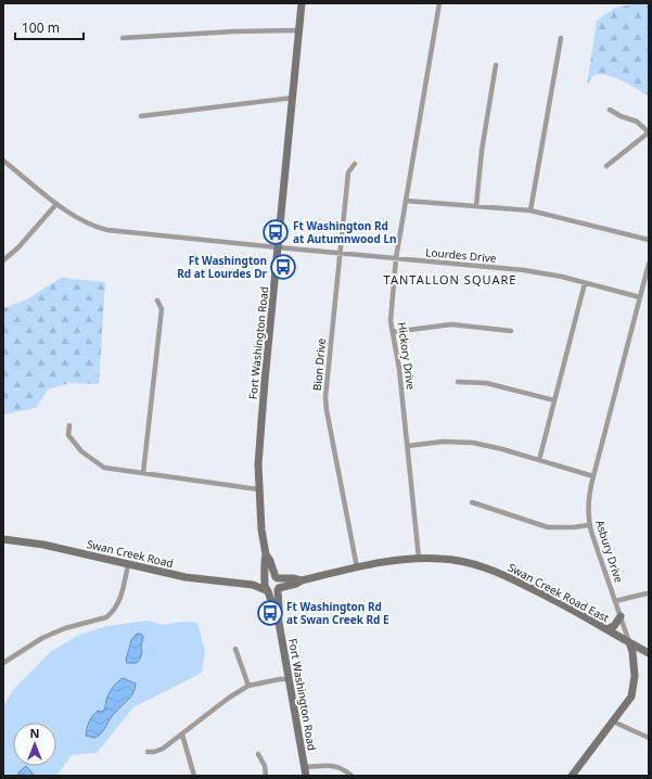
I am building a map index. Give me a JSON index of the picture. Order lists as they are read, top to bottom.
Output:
{
  "streets": {
    "main road": [
      "Fort Washington Road",
      "Asbury Drive",
      "Swan Creek Road",
      "Swan Creek Road East"
    ],
    "street": ["Lourdes Drive", "Hickory Drive", "Bion Drive"]
  },
  "crossings": [
    ["Lourdes Drive", "Fort Washington Road"],
    ["Lourdes Drive", "Hickory Drive"],
    ["Lourdes Drive", "Bion Drive"],
    ["Lourdes Drive", "Asbury Drive"],
    ["Fort Washington Road", "Swan Creek Road"],
    ["Fort Washington Road", "Swan Creek Road East"],
    ["Hickory Drive", "Swan Creek Road East"],
    ["Bion Drive", "Swan Creek Road East"],
    ["Asbury Drive", "Swan Creek Road East"],
    ["Swan Creek Road", "Swan Creek Road East"]
  ],
  "districts": ["TANTALLON SQUARE"],
  "places": {
    "bus stop": ["Ft Washington Rd at Autumnwood Ln", "Ft Washington Rd at Lourdes Dr", "Ft Washington Rd at Swan Creek Rd E"]
  },
  "scale_bar": "100 m",
  "north": "top"
}
